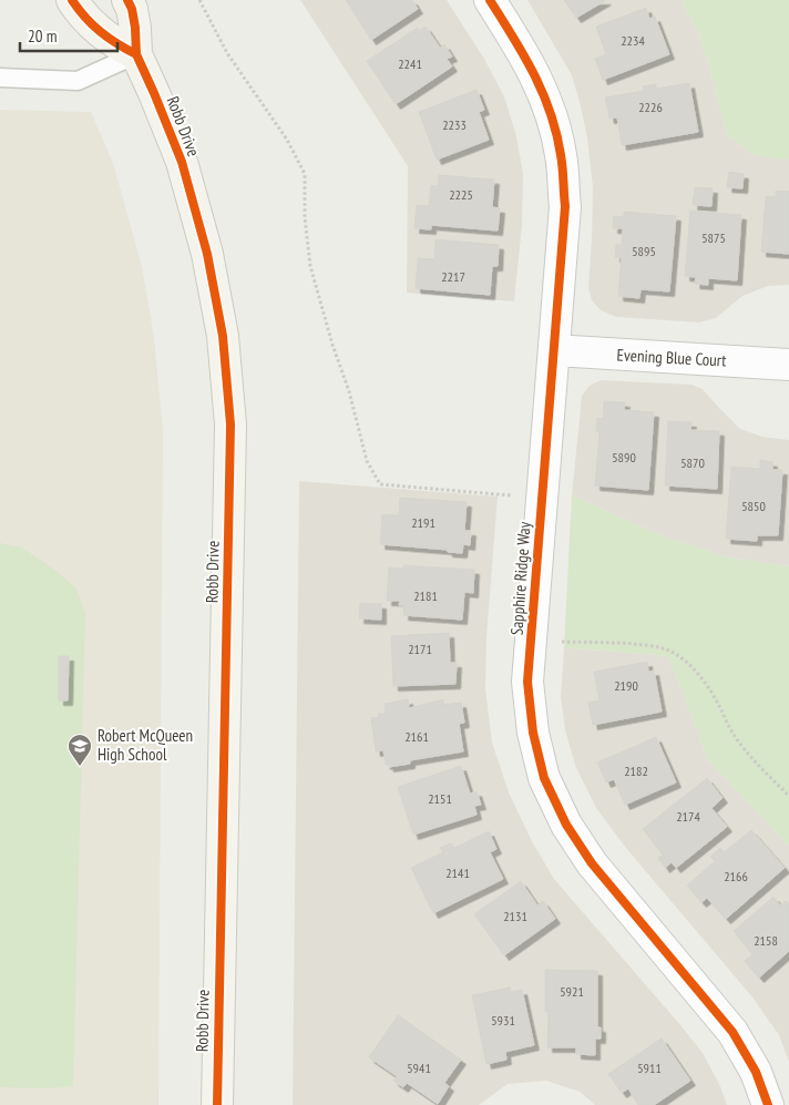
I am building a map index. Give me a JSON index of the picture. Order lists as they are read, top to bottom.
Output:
{
  "streets": {
    "street": ["Robb Drive", "Evening Blue Court", "Sapphire Ridge Way"]
  },
  "crossings": [
    ["Evening Blue Court", "Sapphire Ridge Way"]
  ],
  "places": {
    "school or university": ["Robert McQueen High School"]
  },
  "house_numbers": [
    "2234",
    "2241",
    "2226",
    "2233",
    "2225",
    "5875",
    "5895",
    "2217",
    "5890",
    "5870",
    "5850",
    "2191",
    "2181",
    "2171",
    "2190",
    "2161",
    "2182",
    "2151",
    "2174",
    "2141",
    "2166",
    "2131",
    "2158",
    "5921",
    "5931",
    "5941",
    "5911"
  ],
  "scale_bar": "20 m"
}
